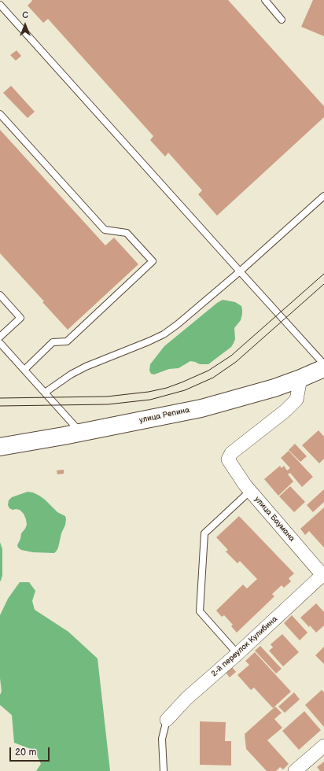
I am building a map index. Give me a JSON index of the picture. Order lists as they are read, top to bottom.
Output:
{
  "streets": {
    "street": ["улица Репина", "улица Баумана", "2-й переулок Кулибина"]
  },
  "crossings": [
    ["улица Репина", "улица Баумана"],
    ["улица Баумана", "2-й переулок Кулибина"]
  ],
  "scale_bar": "20 m",
  "north": "top"
}
